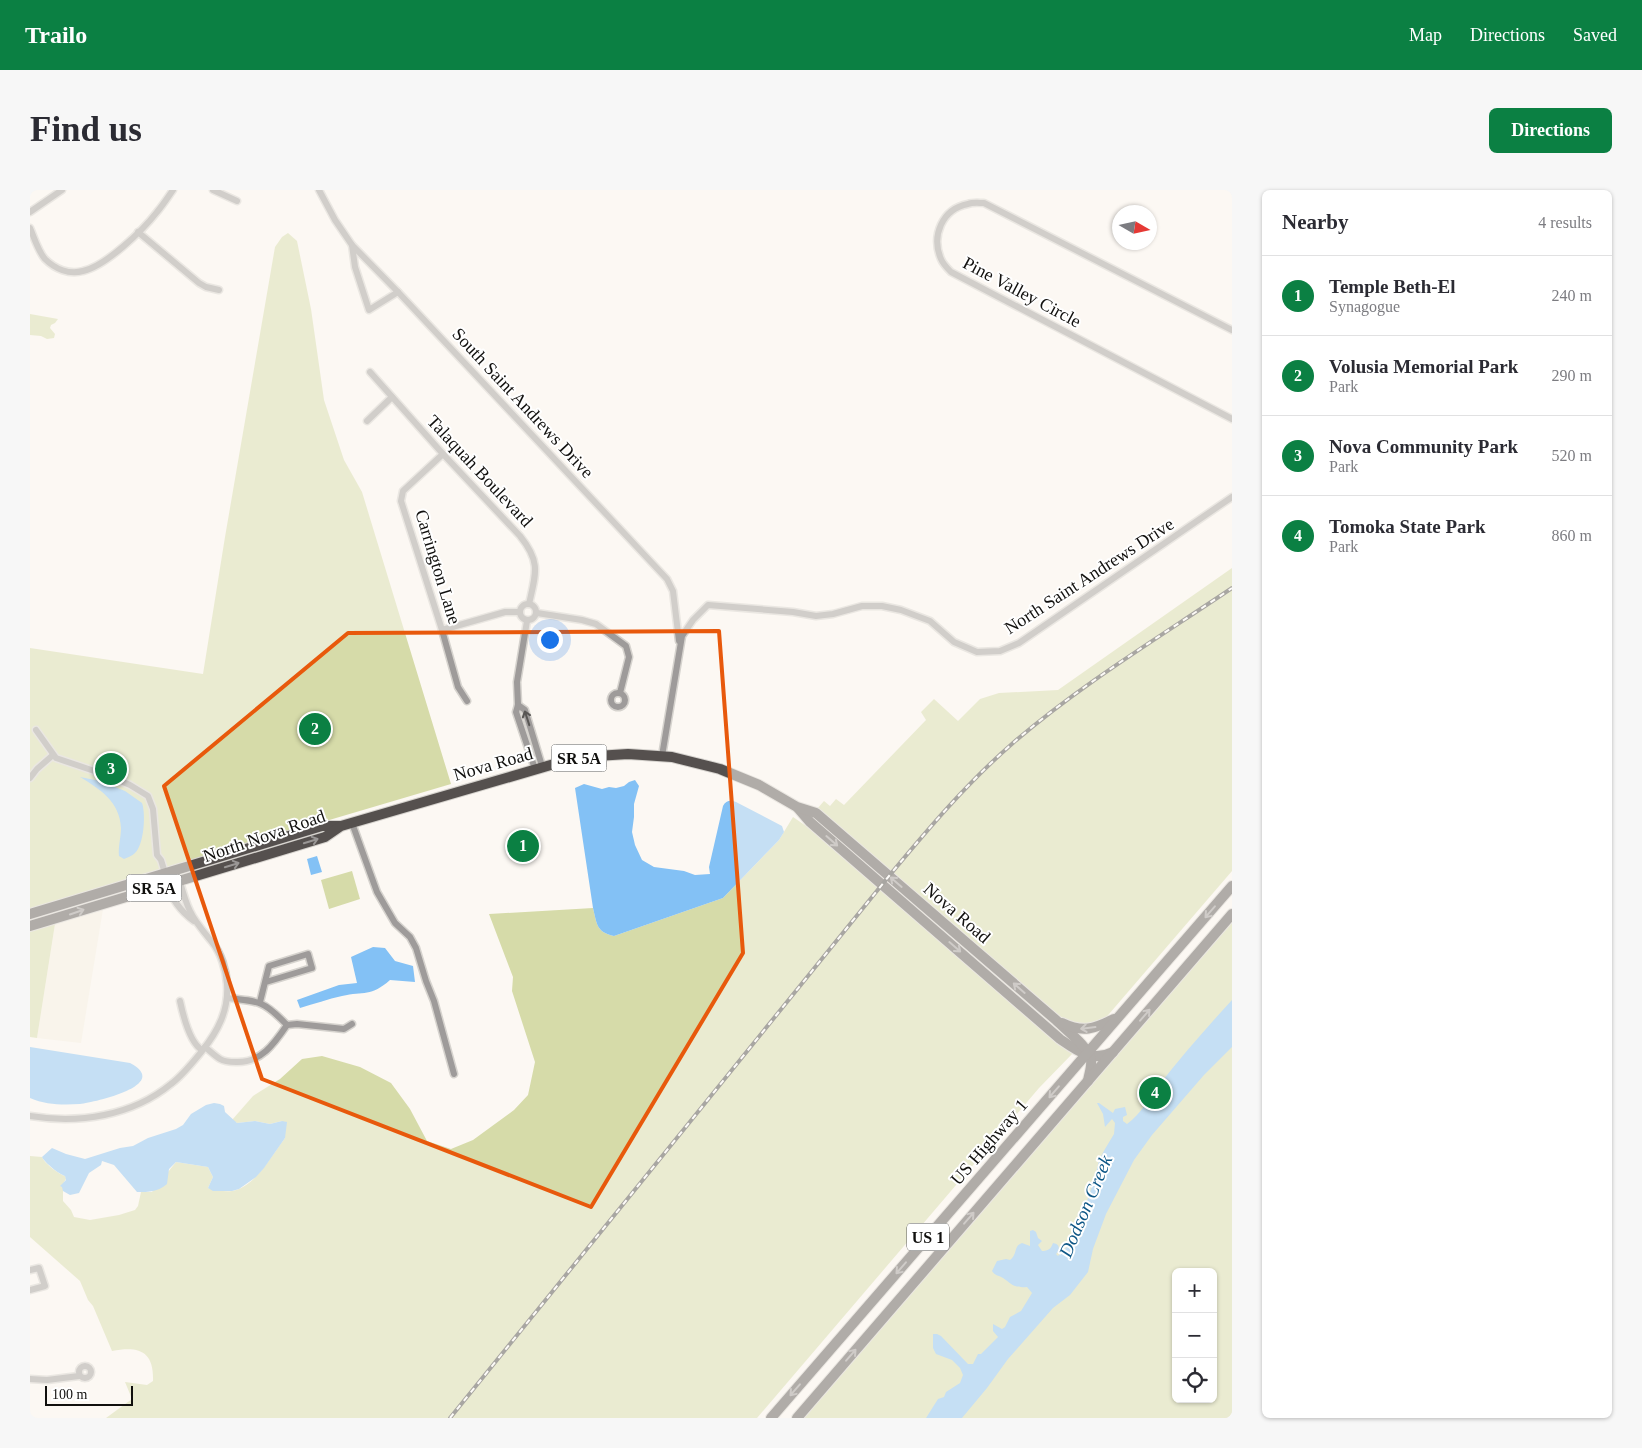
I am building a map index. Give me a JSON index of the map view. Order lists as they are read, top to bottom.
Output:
{
  "streets": {
    "main road": [
      "SR 5A",
      "Nova Road",
      "North Nova Road",
      "US Highway 1",
      "US 1"
    ],
    "street": [
      "Pine Valley Circle",
      "South Saint Andrews Drive",
      "Talaquah Boulevard",
      "Carrington Lane",
      "North Saint Andrews Drive"
    ]
  },
  "crossings": [
    ["South Saint Andrews Drive", "North Saint Andrews Drive"],
    ["Talaquah Boulevard", "Carrington Lane"],
    ["Nova Road", "North Nova Road"],
    ["Nova Road", "US Highway 1"]
  ],
  "water": ["Dodson Creek"],
  "scale_bar": "100 m",
  "north": "right",
  "page": {
    "header": "Trailo",
    "nav": ["Map", "Directions", "Saved"],
    "buttons": "Directions",
    "title": "Find us",
    "heading": ["Nearby", "4 results"],
    "list": [
      {
        "mark": "1",
        "name": "Temple Beth-El",
        "note": "Synagogue",
        "value": "240 m"
      },
      {
        "mark": "2",
        "name": "Volusia Memorial Park",
        "note": "Park",
        "value": "290 m"
      },
      {
        "mark": "3",
        "name": "Nova Community Park",
        "note": "Park",
        "value": "520 m"
      },
      {
        "mark": "4",
        "name": "Tomoka State Park",
        "note": "Park",
        "value": "860 m"
      }
    ],
    "pins": [
      "2",
      "3",
      "1",
      "4"
    ],
    "map_buttons": ["+", "−"],
    "scale": "100 m"
  }
}
